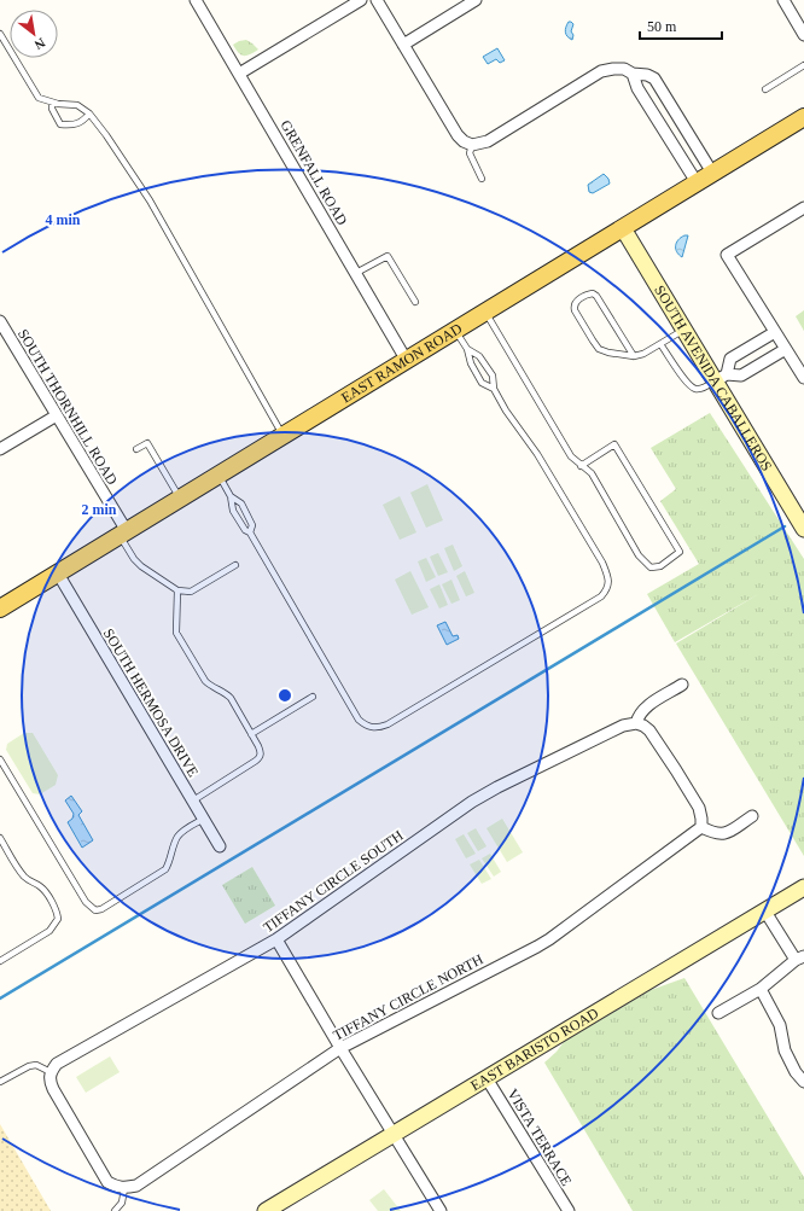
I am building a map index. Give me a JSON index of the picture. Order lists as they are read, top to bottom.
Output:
{
  "streets": {
    "main road": ["EAST RAMON ROAD"],
    "street": [
      "GRENFALL ROAD",
      "SOUTH AVENIDA CABALLEROS",
      "SOUTH THORNHILL ROAD",
      "SOUTH HERMOSA DRIVE",
      "TIFFANY CIRCLE SOUTH",
      "TIFFANY CIRCLE NORTH",
      "EAST BARISTO ROAD",
      "VISTA TERRACE"
    ]
  },
  "crossings": [
    ["GRENFALL ROAD", "EAST RAMON ROAD"],
    ["EAST RAMON ROAD", "SOUTH AVENIDA CABALLEROS"],
    ["EAST RAMON ROAD", "SOUTH THORNHILL ROAD"],
    ["EAST RAMON ROAD", "SOUTH HERMOSA DRIVE"],
    ["EAST BARISTO ROAD", "VISTA TERRACE"]
  ],
  "scale_bar": "50 m",
  "north": "bottom right",
  "rings": ["4 min", "2 min"]
}
